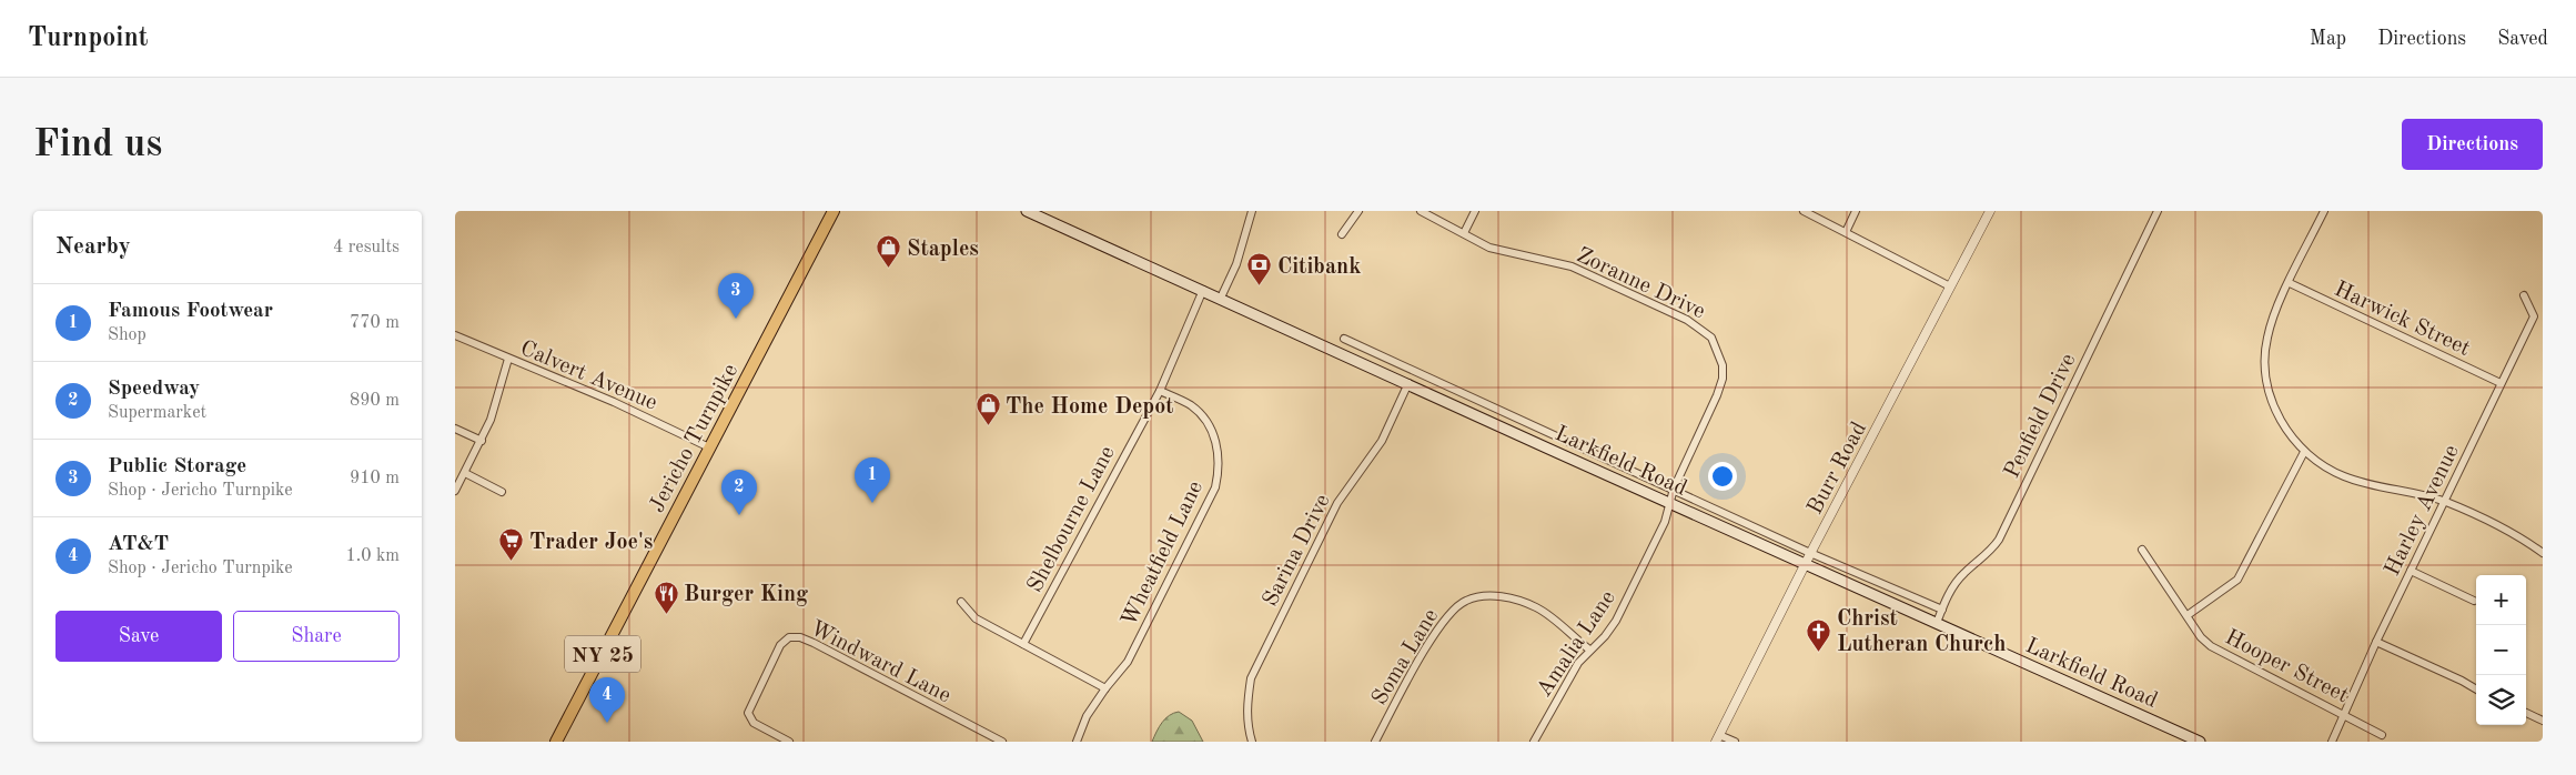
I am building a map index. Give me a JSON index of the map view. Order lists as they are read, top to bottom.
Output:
{
  "streets": {
    "main road": ["Jericho Turnpike", "Larkfield Road", "NY 25"],
    "street": [
      "Zoranne Drive",
      "Harwick Street",
      "Calvert Avenue",
      "Penfield Drive",
      "Burr Road",
      "Harley Avenue",
      "Shelbourne Lane",
      "Sarina Drive",
      "Wheatfield Lane",
      "Amalia Lane",
      "Soma Lane",
      "Windward Lane",
      "Hooper Street"
    ]
  },
  "crossings": [
    ["Zoranne Drive", "Larkfield Road"],
    ["Zoranne Drive", "Amalia Lane"],
    ["Harwick Street", "Harley Avenue"],
    ["Calvert Avenue", "Jericho Turnpike"],
    ["Penfield Drive", "Larkfield Road"],
    ["Larkfield Road", "Burr Road"],
    ["Larkfield Road", "Shelbourne Lane"],
    ["Larkfield Road", "Sarina Drive"],
    ["Larkfield Road", "Amalia Lane"],
    ["Harley Avenue", "Hooper Street"],
    ["Shelbourne Lane", "Wheatfield Lane"],
    ["Amalia Lane", "Soma Lane"]
  ],
  "places": {
    "shop": ["Staples", "The Home Depot"],
    "bank": ["Citibank"],
    "supermarket": ["Trader Joe's"],
    "restaurant": ["Burger King"],
    "church": ["Christ Lutheran Church"]
  },
  "page": {
    "header": "Turnpoint",
    "nav": ["Map", "Directions", "Saved"],
    "buttons": [
      "Directions",
      ["Save", "Share"]
    ],
    "title": "Find us",
    "heading": ["Nearby", "4 results"],
    "pins": [
      "3",
      "1",
      "2",
      "4"
    ],
    "list": [
      {
        "mark": "1",
        "name": "Famous Footwear",
        "note": "Shop",
        "value": "770 m"
      },
      {
        "mark": "2",
        "name": "Speedway",
        "note": "Supermarket",
        "value": "890 m"
      },
      {
        "mark": "3",
        "name": "Public Storage",
        "note": "Shop · Jericho Turnpike",
        "value": "910 m"
      },
      {
        "mark": "4",
        "name": "AT&T",
        "note": "Shop · Jericho Turnpike",
        "value": "1.0 km"
      }
    ],
    "map_buttons": ["+", "−"]
  }
}
